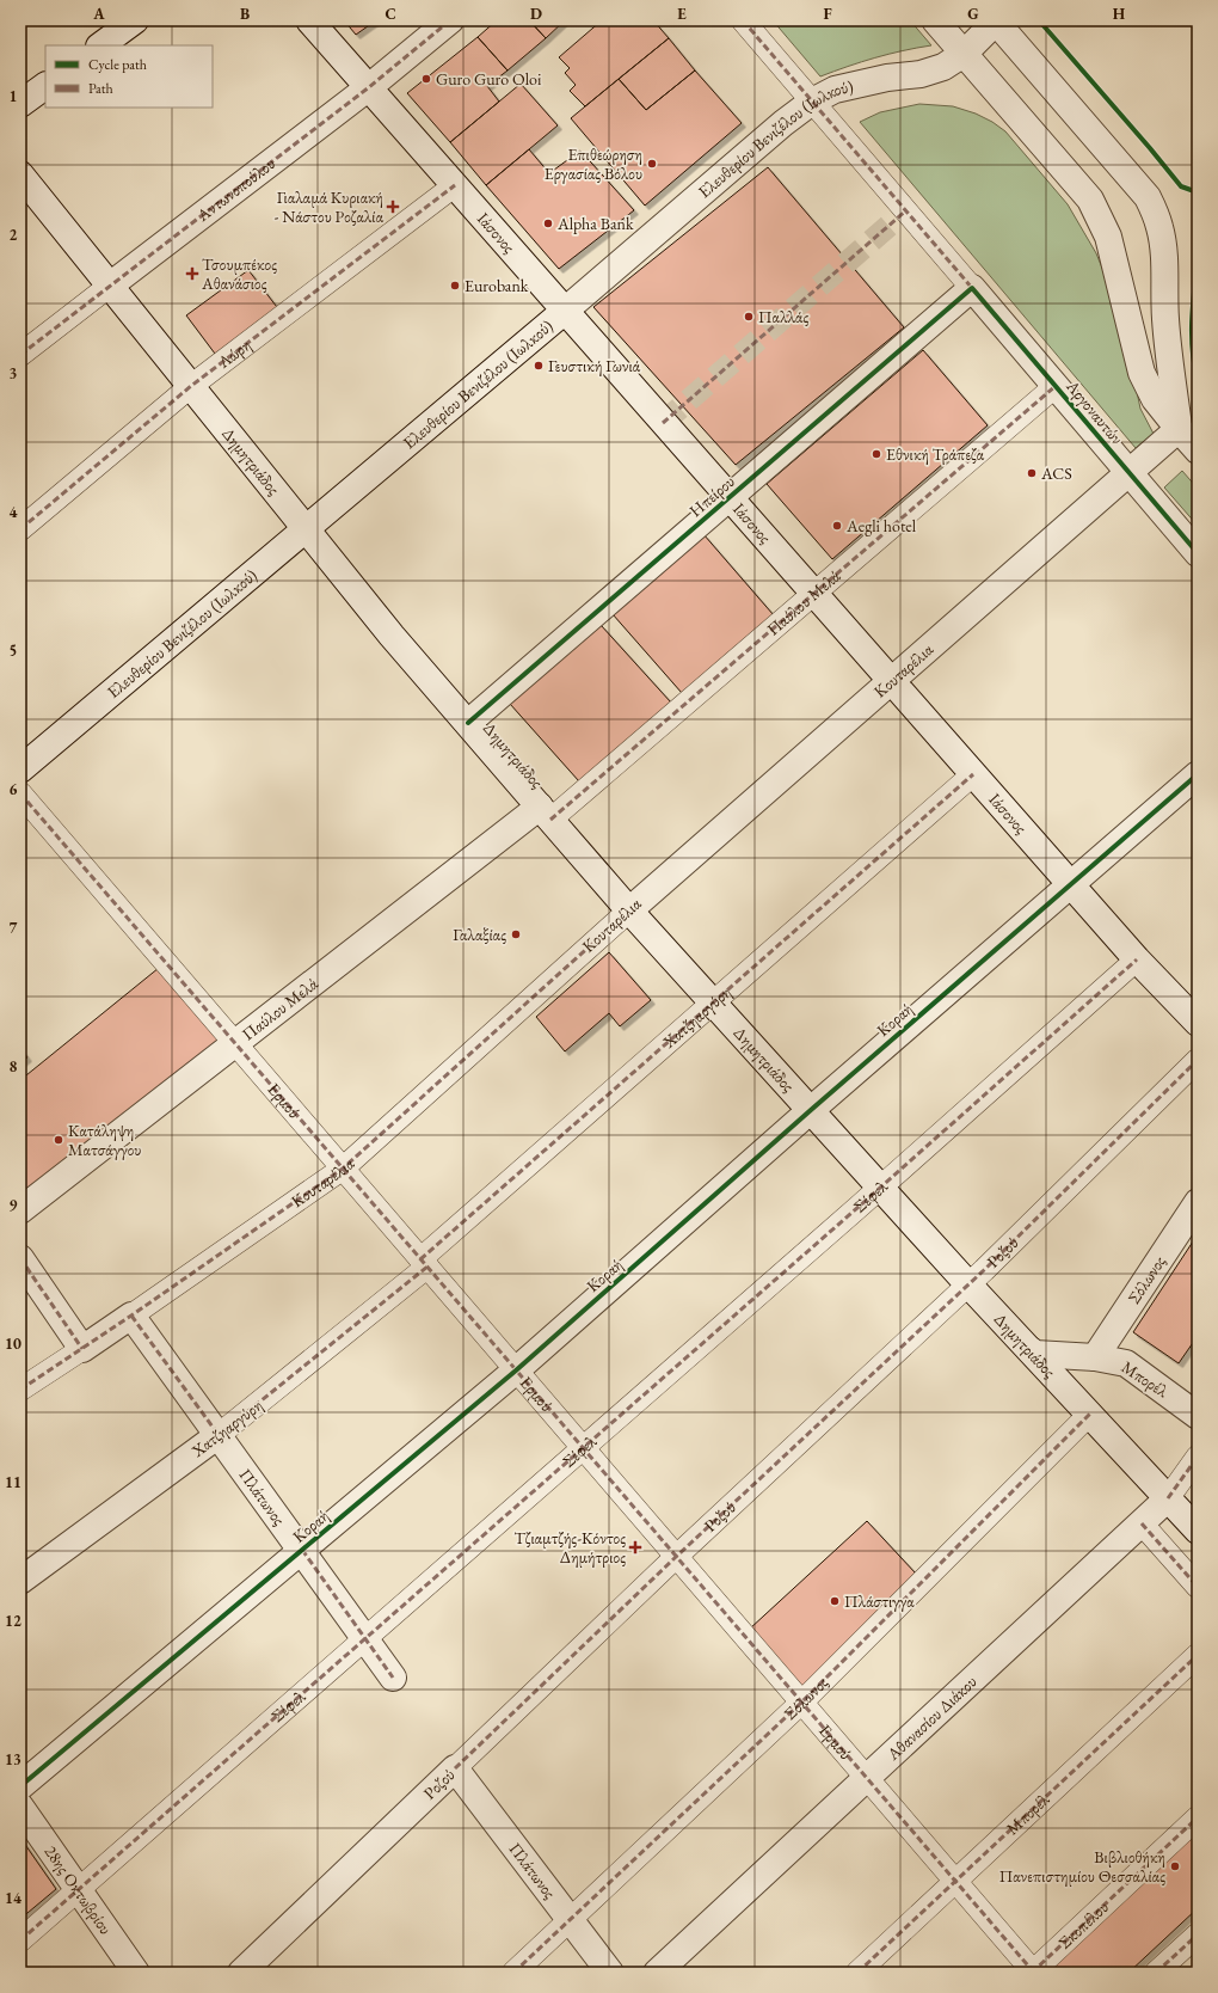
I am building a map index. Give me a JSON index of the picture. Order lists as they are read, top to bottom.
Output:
{
  "streets": {
    "street": [
      "Ελευθερίου Βενιζέλου (Ιωλκού)",
      "Αντωνοπούλου",
      "Ιάσονος",
      "Λώρη",
      "Αργοναυτών",
      "Δημητριάδος",
      "Ηπείρου",
      "Παύλου Μελά",
      "Κουταρέλια",
      "Χατζηαργύρη",
      "Κοραή",
      "Ερμού",
      "Σέφελ",
      "Ροζού",
      "Σόλωνος",
      "Μπορέλ",
      "Πλάτωνος",
      "Αθανασίου Διάκου",
      "28ης Οκτωβρίου",
      "Σκοπέλου"
    ]
  },
  "crossings": [
    ["Ελευθερίου Βενιζέλου (Ιωλκού)", "Ιάσονος"],
    ["Ελευθερίου Βενιζέλου (Ιωλκού)", "Αργοναυτών"],
    ["Ελευθερίου Βενιζέλου (Ιωλκού)", "Δημητριάδος"],
    ["Αντωνοπούλου", "Ιάσονος"],
    ["Αντωνοπούλου", "Δημητριάδος"],
    ["Ιάσονος", "Λώρη"],
    ["Ιάσονος", "Ηπείρου"],
    ["Ιάσονος", "Παύλου Μελά"],
    ["Ιάσονος", "Κουταρέλια"],
    ["Ιάσονος", "Χατζηαργύρη"],
    ["Ιάσονος", "Κοραή"],
    ["Ιάσονος", "Σέφελ"],
    ["Λώρη", "Δημητριάδος"],
    ["Αργοναυτών", "Ηπείρου"],
    ["Αργοναυτών", "Παύλου Μελά"],
    ["Αργοναυτών", "Κουταρέλια"],
    ["Δημητριάδος", "Ηπείρου"],
    ["Δημητριάδος", "Παύλου Μελά"],
    ["Δημητριάδος", "Κουταρέλια"],
    ["Δημητριάδος", "Χατζηαργύρη"],
    ["Δημητριάδος", "Κοραή"],
    ["Δημητριάδος", "Σέφελ"],
    ["Δημητριάδος", "Ροζού"],
    ["Δημητριάδος", "Σόλωνος"],
    ["Δημητριάδος", "Μπορέλ"],
    ["Δημητριάδος", "Αθανασίου Διάκου"],
    ["Παύλου Μελά", "Ερμού"],
    ["Κουταρέλια", "Ερμού"],
    ["Κουταρέλια", "Πλάτωνος"],
    ["Χατζηαργύρη", "Ερμού"],
    ["Χατζηαργύρη", "Πλάτωνος"],
    ["Κοραή", "Ερμού"],
    ["Κοραή", "Πλάτωνος"],
    ["Ερμού", "Σέφελ"],
    ["Ερμού", "Ροζού"],
    ["Ερμού", "Σόλωνος"],
    ["Ερμού", "Μπορέλ"],
    ["Ερμού", "Αθανασίου Διάκου"],
    ["Ερμού", "Σκοπέλου"],
    ["Σέφελ", "Πλάτωνος"],
    ["Σέφελ", "28ης Οκτωβρίου"],
    ["Ροζού", "Πλάτωνος"],
    ["Σόλωνος", "Μπορέλ"],
    ["Σόλωνος", "Πλάτωνος"]
  ],
  "places": {
    "other": [
      "Guro Guro Oloi",
      "Επιθεώρηση Εργασίας Βόλου",
      "Alpha Bank",
      "Eurobank",
      "Παλλάς",
      "Γευστική Γωνιά",
      "Εθνική Τράπεζα",
      "ACS",
      "Aegli hotel",
      "Γαλαξίας",
      "Κατάληψη Ματσάγγου",
      "Πλάστιγγα",
      "Βιβλιοθήκη Πανεπιστημίου Θεσσαλίας"
    ],
    "health": ["Γιαλαμά Κυριακή - Νάστου Ροζαλία", "Τσουμπέκος Αθανάσιος", "Τζιαμτζής-Κόντος Δημήτριος"]
  },
  "legend": ["Cycle path", "Path"],
  "grid": {
    "columns": [
      "A",
      "B",
      "C",
      "D",
      "E",
      "F",
      "G",
      "H"
    ],
    "rows": [
      "1",
      "2",
      "3",
      "4",
      "5",
      "6",
      "7",
      "8",
      "9",
      "10",
      "11",
      "12",
      "13",
      "14"
    ]
  }
}
